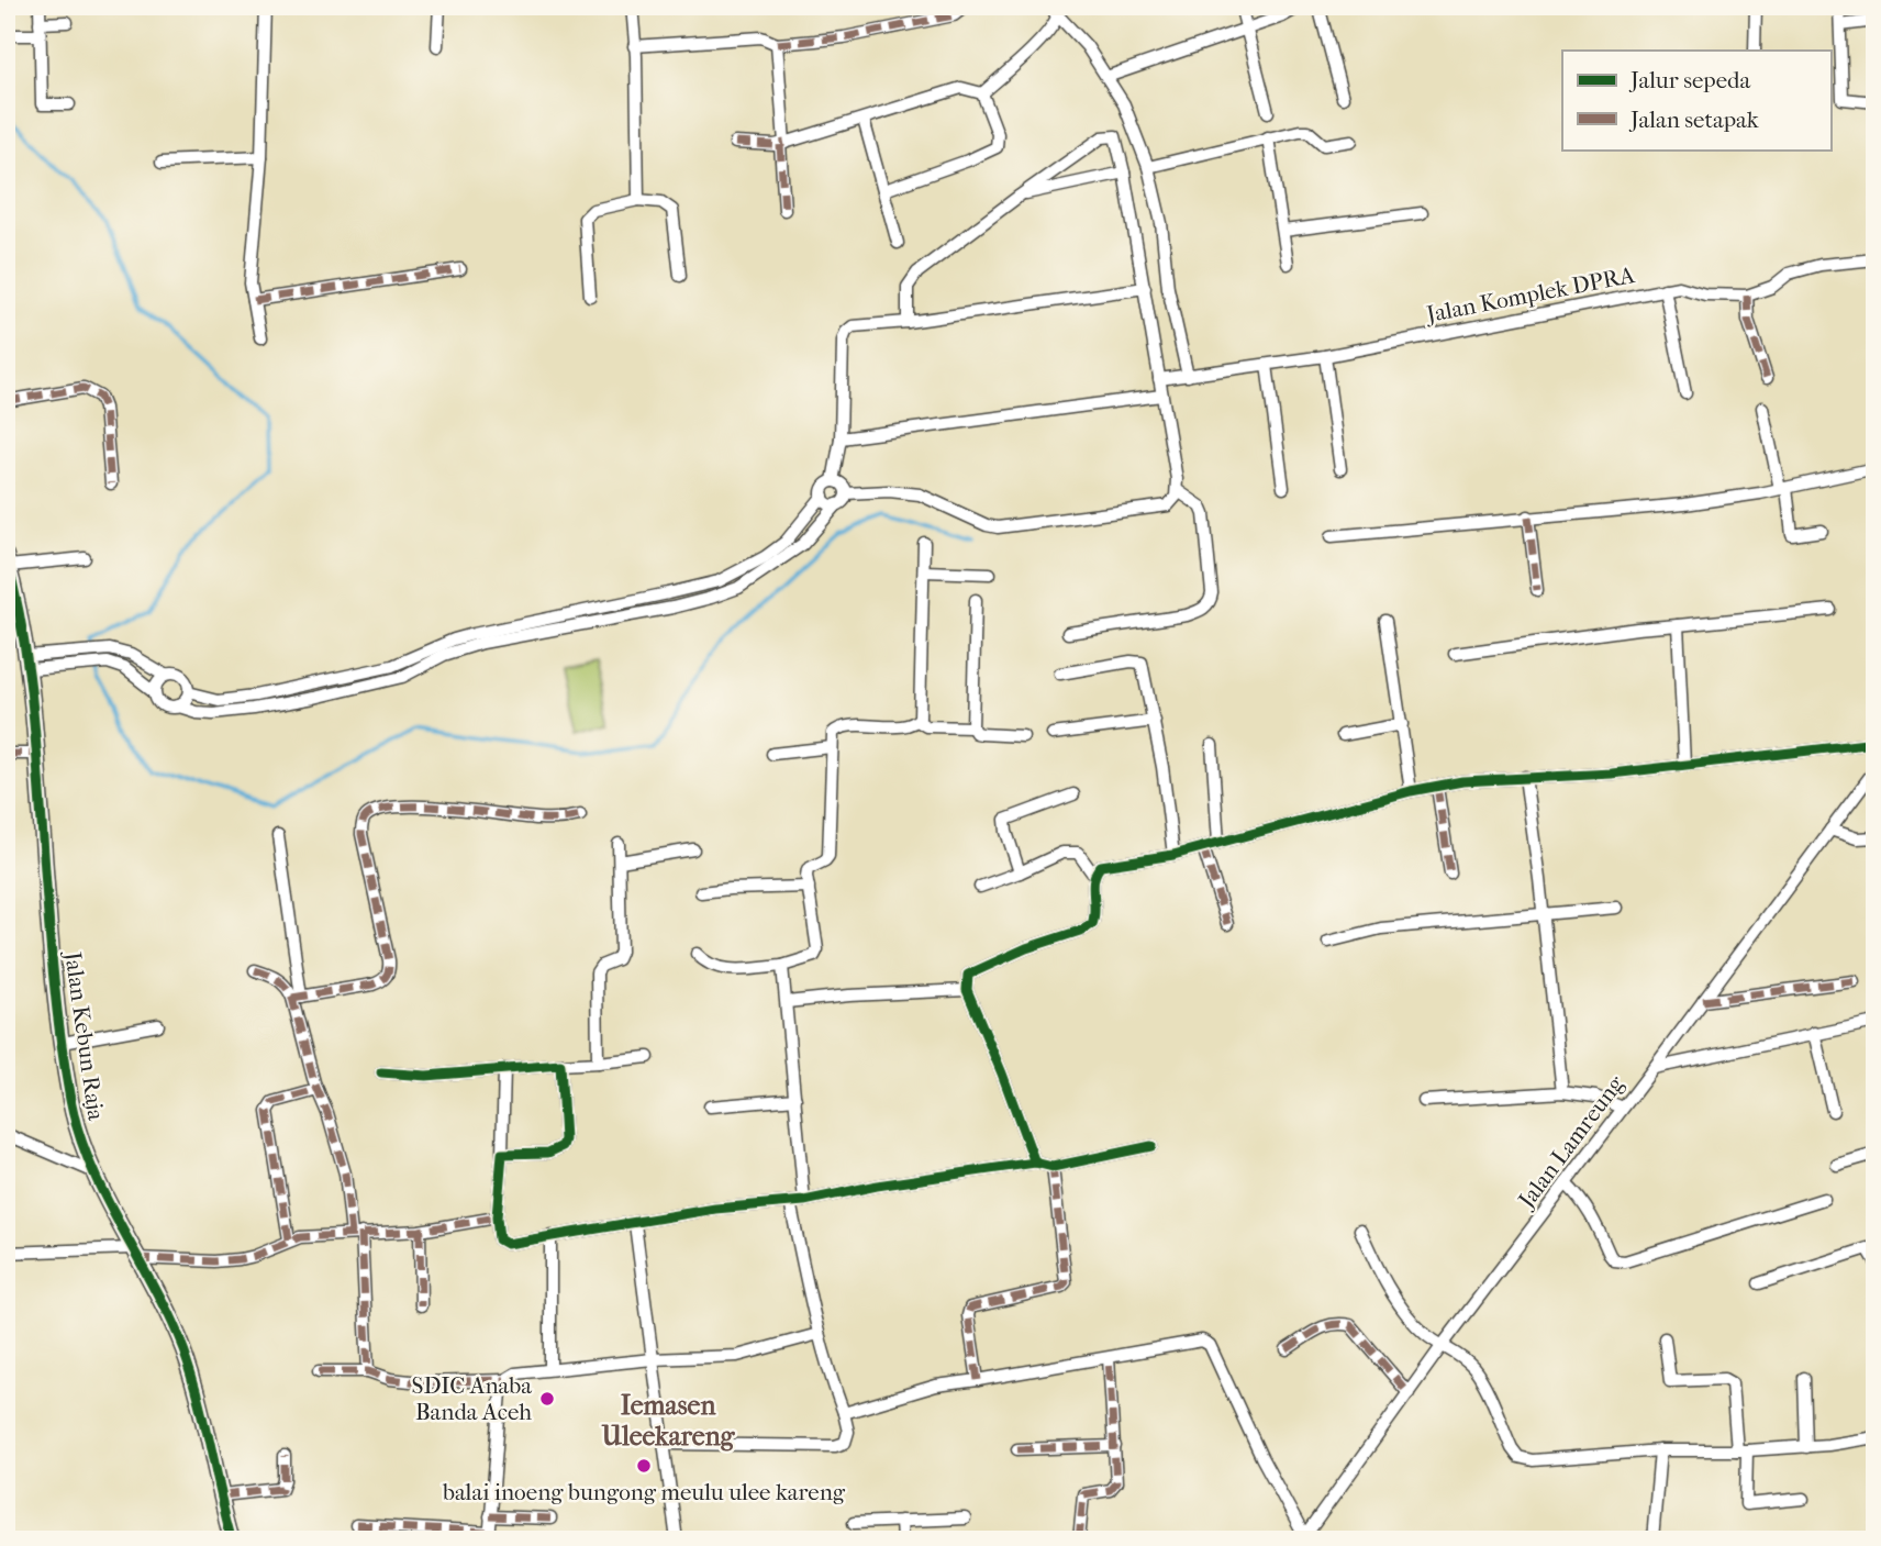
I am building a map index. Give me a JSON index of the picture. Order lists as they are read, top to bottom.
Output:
{
  "streets": {
    "street": ["Jalan Komplek DPRA", "Jalan Kebun Raja", "Jalan Lamreung"]
  },
  "districts": ["Iemasen Uleekareng"],
  "places": ["SDIC Anaba Banda Aceh", "balai inoeng bungong meulu ulee kareng"],
  "legend": ["Jalur sepeda", "Jalan setapak"]
}
